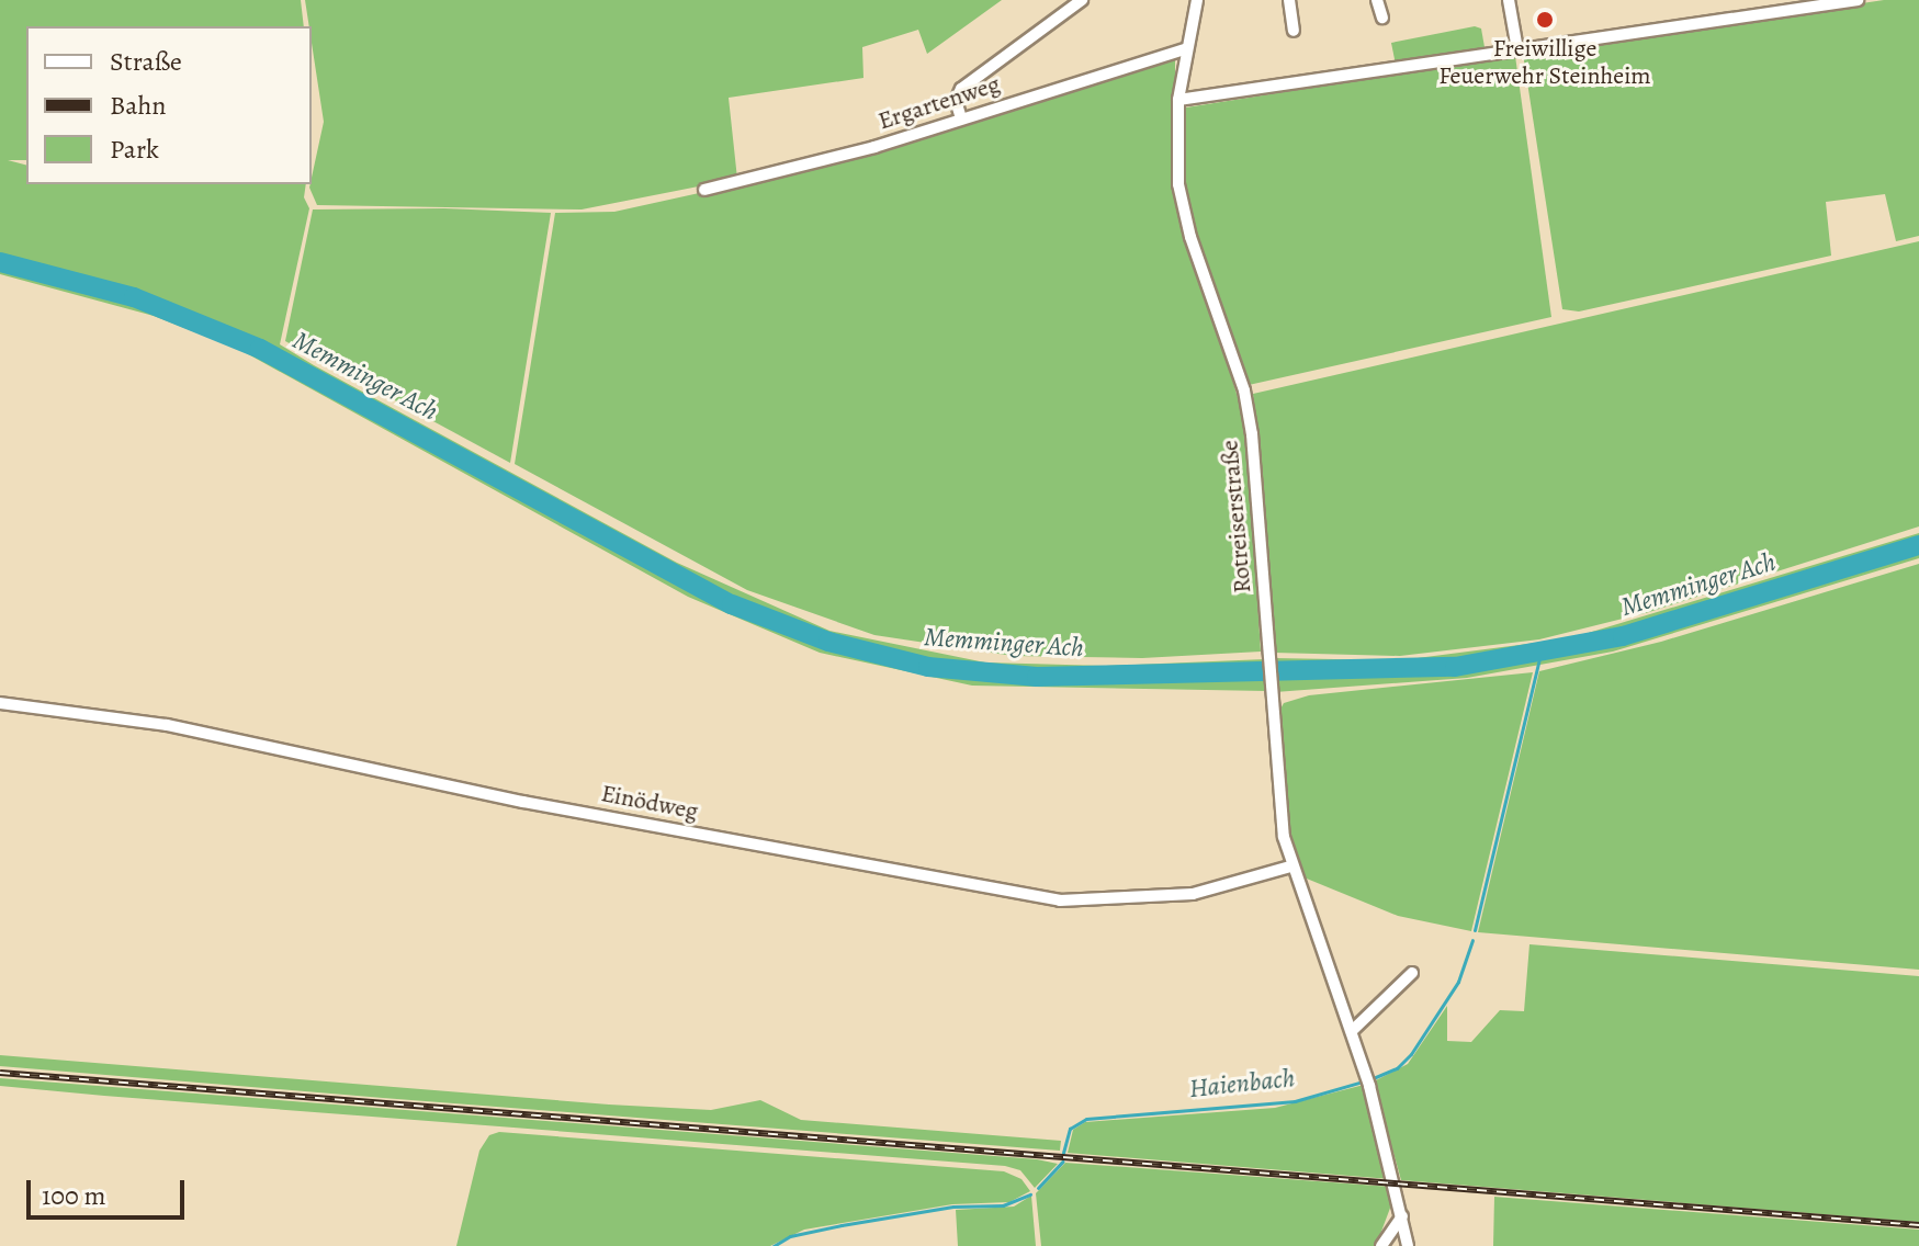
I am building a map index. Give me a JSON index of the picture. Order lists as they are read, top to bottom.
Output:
{
  "streets": {
    "street": ["Ergartenweg", "Rotreiserstraße", "Einödweg"]
  },
  "crossings": [
    ["Ergartenweg", "Rotreiserstraße"],
    ["Rotreiserstraße", "Einödweg"]
  ],
  "water": ["Memminger Ach", "Haienbach"],
  "places": ["Freiwillige Feuerwehr Steinheim"],
  "legend": ["Straße", "Bahn", "Park"],
  "scale_bar": "100 m"
}
